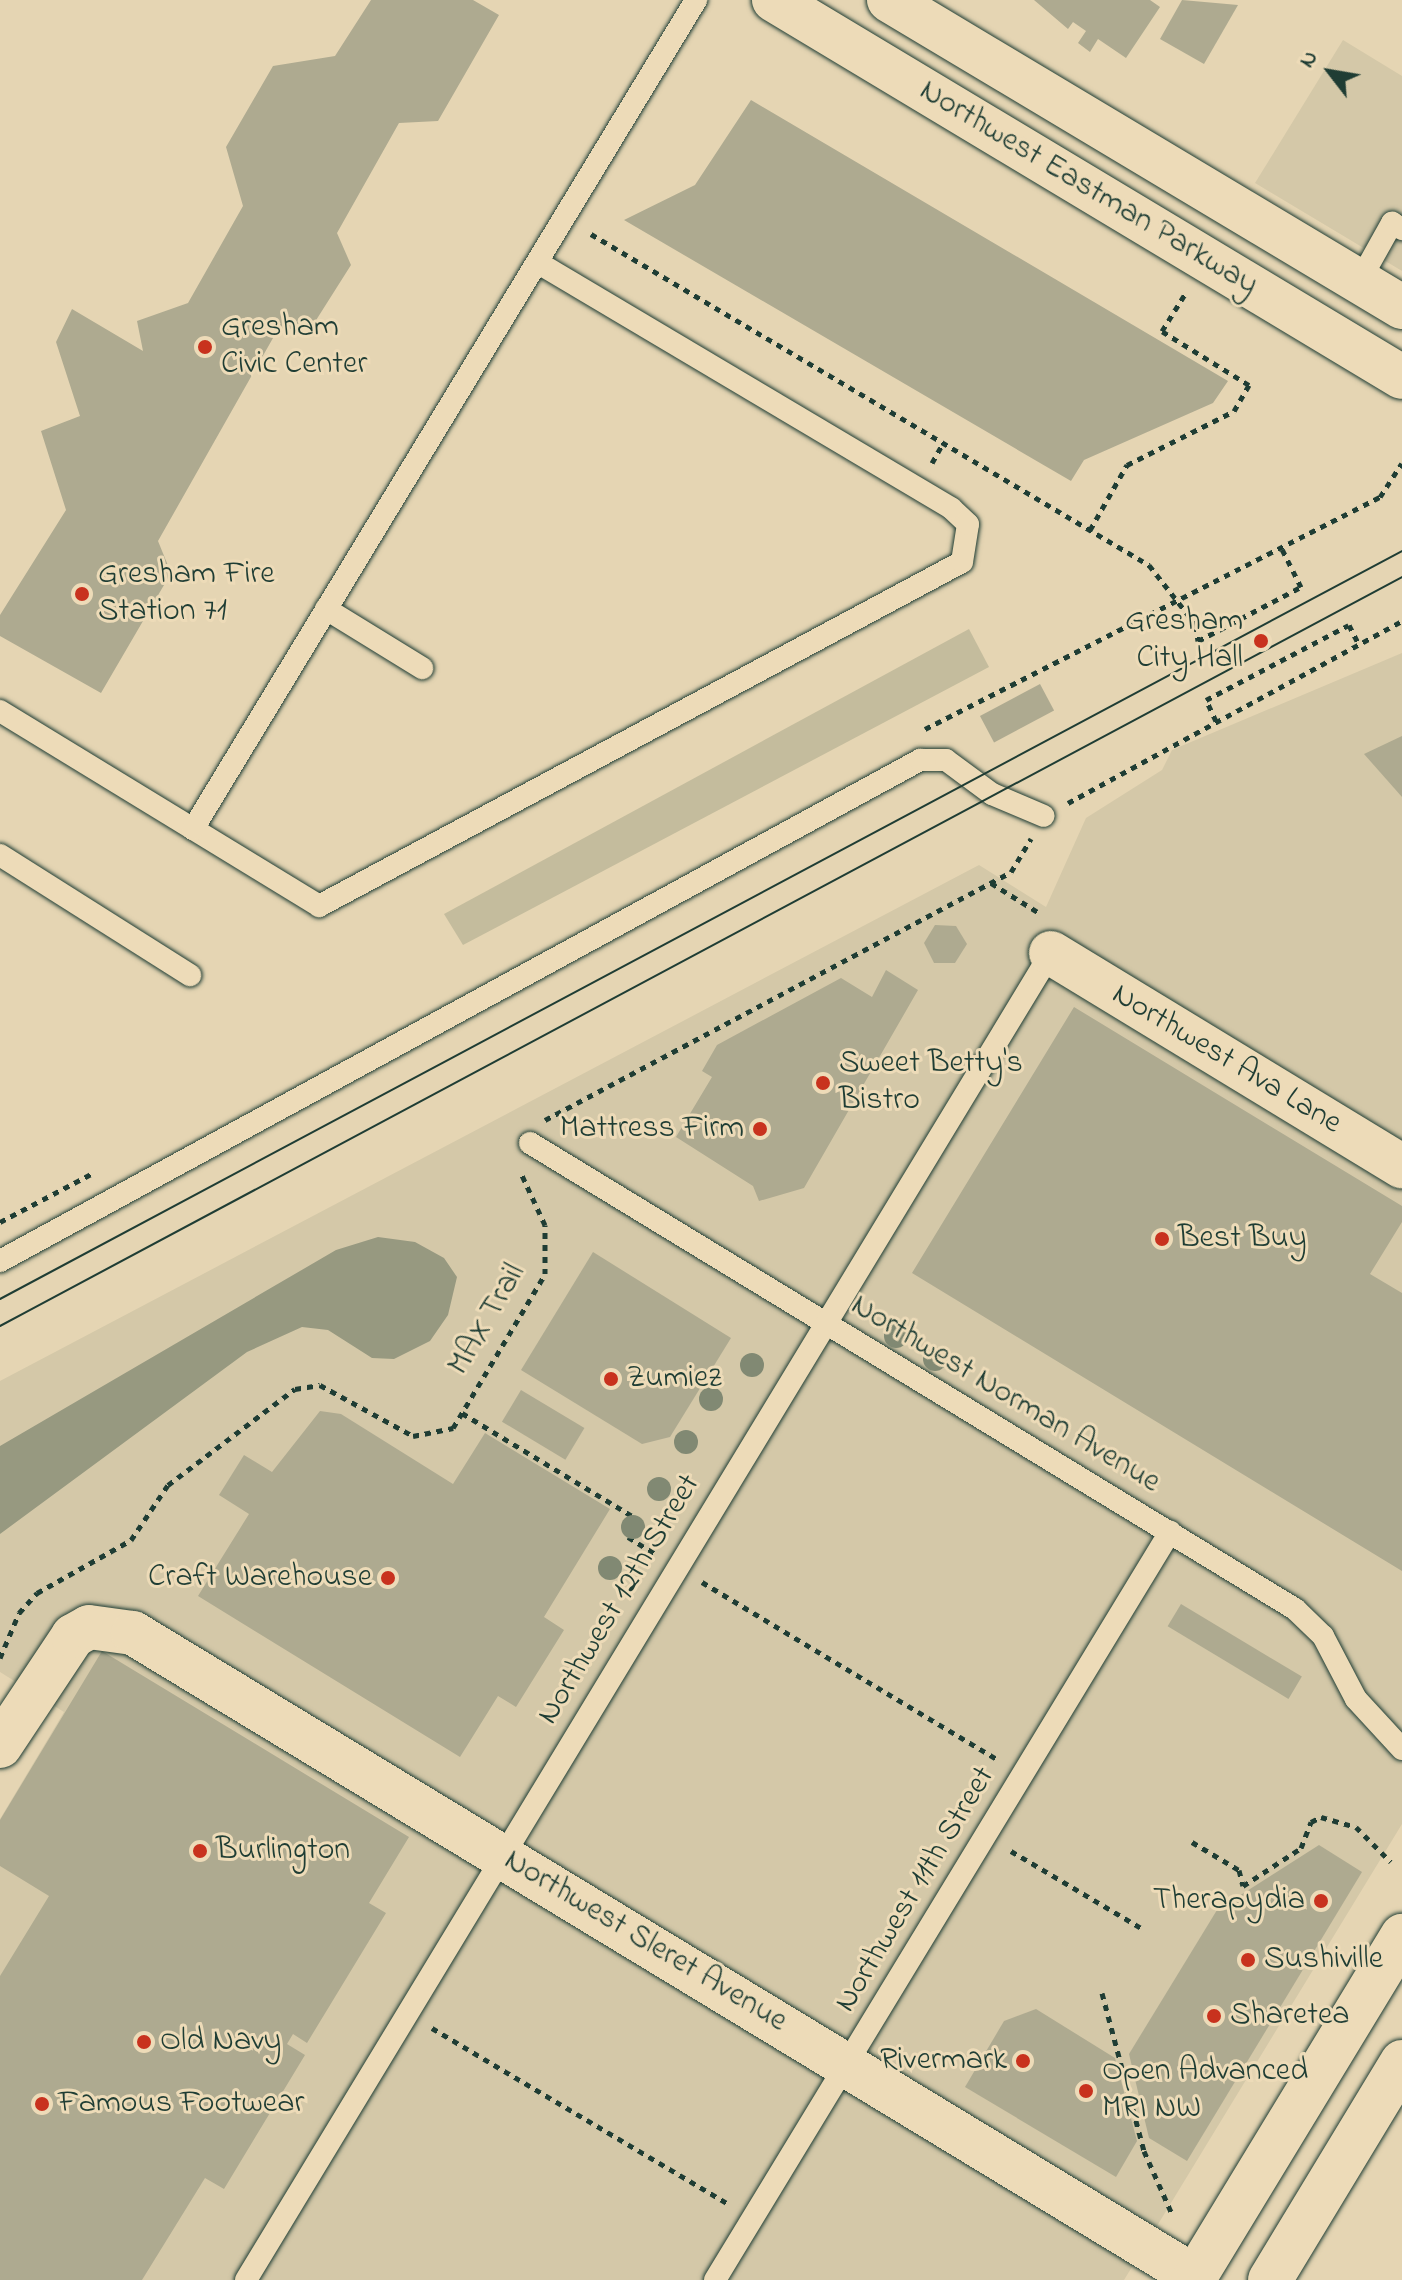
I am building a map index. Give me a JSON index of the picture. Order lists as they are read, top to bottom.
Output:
{
  "streets": {
    "main road": ["Northwest Eastman Parkway", "Northwest Ava Lane", "Northwest Sleret Avenue"],
    "lane": ["Northwest Norman Avenue", "Northwest 12th Street", "Northwest 11th Street"],
    "path": ["MAX Trail"]
  },
  "crossings": [
    ["Northwest Ava Lane", "Northwest 12th Street"],
    ["MAX Trail", "Northwest Norman Avenue"],
    ["Northwest Norman Avenue", "Northwest 12th Street"],
    ["Northwest Norman Avenue", "Northwest 11th Street"],
    ["Northwest 12th Street", "Northwest Sleret Avenue"],
    ["Northwest 11th Street", "Northwest Sleret Avenue"]
  ],
  "places": [
    "Gresham Civic Center",
    "Gresham Fire Station 71",
    "Gresham City Hall",
    "Sweet Betty's Bistro",
    "Mattress Firm",
    "Best Buy",
    "Zumiez",
    "Craft Warehouse",
    "Burlington",
    "Therapydia",
    "Sushiville",
    "Sharetea",
    "Old Navy",
    "Rivermark",
    "Open Advanced MRI NW",
    "Famous Footwear"
  ],
  "north": "top left"
}
